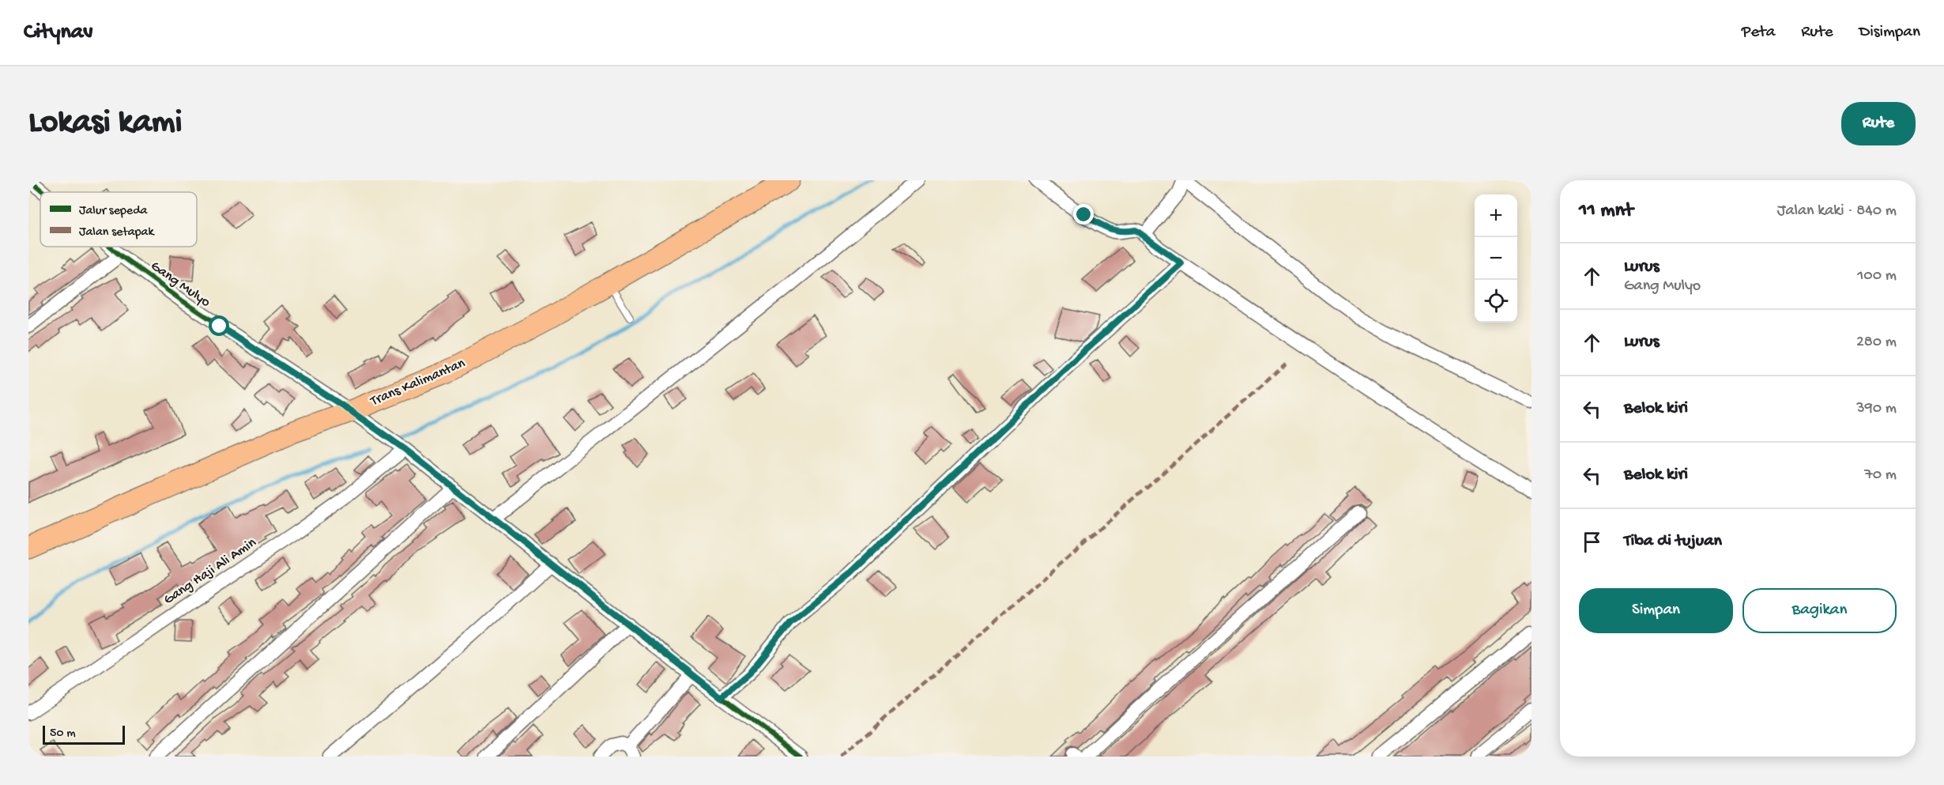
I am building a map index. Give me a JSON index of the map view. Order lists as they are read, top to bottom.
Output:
{
  "streets": {
    "highway": ["Trans Kalimantan"],
    "street": ["Gang Mulyo", "Gang Haji Ali Amin"]
  },
  "crossings": [
    ["Gang Mulyo", "Trans Kalimantan"],
    ["Gang Mulyo", "Gang Haji Ali Amin"]
  ],
  "legend": ["Jalur sepeda", "Jalan setapak"],
  "scale_bar": "50 m",
  "page": {
    "header": "Citynav",
    "nav": ["Peta", "Rute", "Disimpan"],
    "buttons": [
      "Rute",
      ["Simpan", "Bagikan"]
    ],
    "title": "Lokasi kami",
    "heading": ["11 mnt", "Jalan kaki · 840 m"],
    "map_buttons": ["+", "−"],
    "list": [
      ["Lurus", "Gang Mulyo", "100 m"],
      ["Lurus", "280 m"],
      ["Belok kiri", "390 m"],
      ["Belok kiri", "70 m"],
      "Tiba di tujuan"
    ],
    "scale": "50 m"
  }
}
